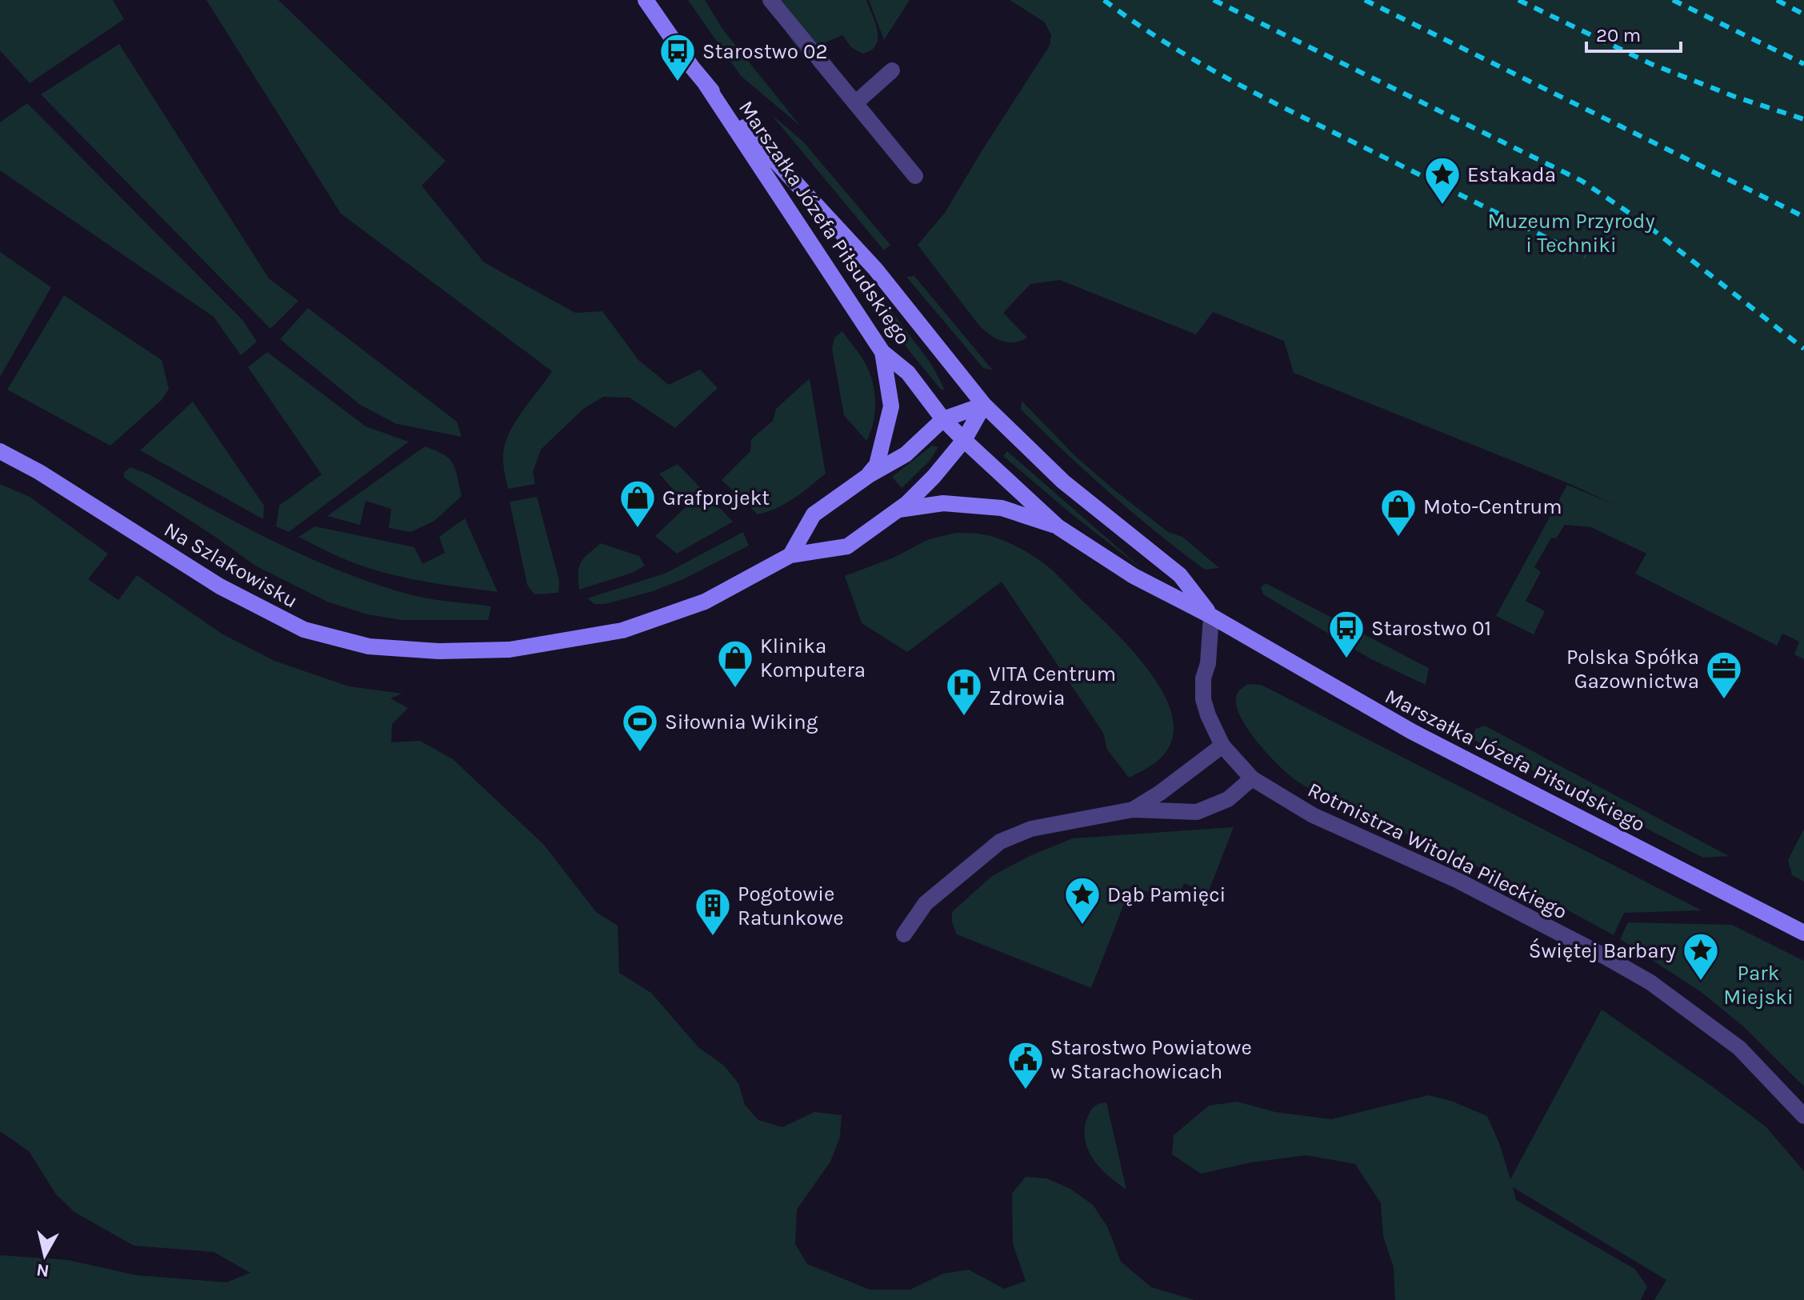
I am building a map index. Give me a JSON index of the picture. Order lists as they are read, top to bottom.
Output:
{
  "streets": {
    "street": ["Marszałka Józefa Piłsudskiego", "Na Szlakowisku", "Rotmistrza Witolda Pileckiego"]
  },
  "crossings": [
    ["Marszałka Józefa Piłsudskiego", "Na Szlakowisku"],
    ["Marszałka Józefa Piłsudskiego", "Rotmistrza Witolda Pileckiego"]
  ],
  "parks": ["Muzeum Przyrody i Techniki", "Park Miejski"],
  "places": {
    "bus stop": ["Starostwo 02", "Starostwo 01"],
    "place": ["Estakada", "Dąb Pamięci", "Świętej Barbary"],
    "shop": ["Grafprojekt", "Moto-Centrum", "Klinika Komputera"],
    "office": ["Polska Spółka Gazownictwa"],
    "hospital": ["VITA Centrum Zdrowia"],
    "sports": ["Siłownia Wiking"],
    "building": ["Pogotowie Ratunkowe"],
    "public building": ["Starostwo Powiatowe w Starachowicach"]
  },
  "scale_bar": "20 m",
  "north": "bottom"
}
